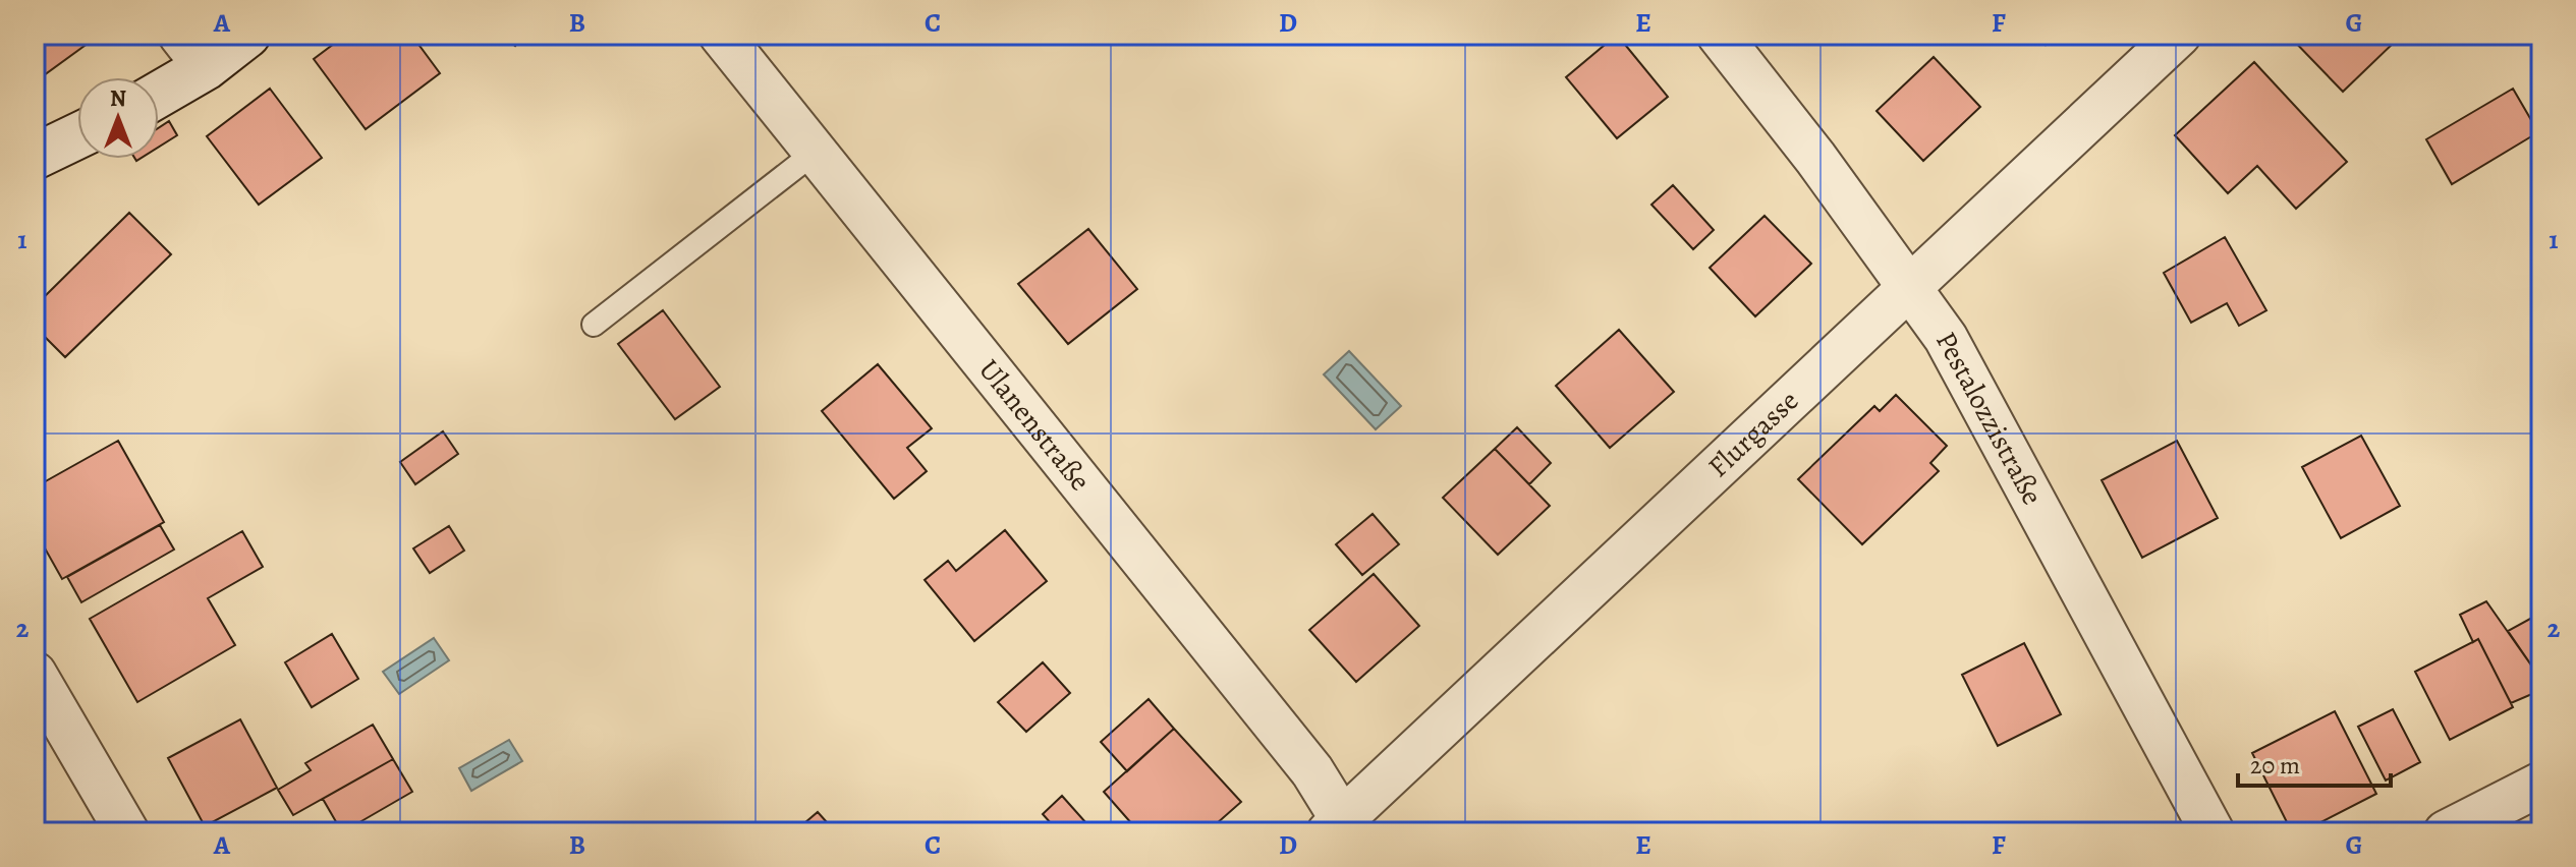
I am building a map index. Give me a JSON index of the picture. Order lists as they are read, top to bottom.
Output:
{
  "streets": {
    "street": ["Pestalozzistraße", "Ulanenstraße", "Flurgasse"]
  },
  "crossings": [
    ["Pestalozzistraße", "Flurgasse"],
    ["Ulanenstraße", "Flurgasse"]
  ],
  "scale_bar": "20 m",
  "north": "top",
  "grid": {
    "columns": [
      "A",
      "B",
      "C",
      "D",
      "E",
      "F",
      "G"
    ],
    "rows": ["1", "2"]
  }
}
